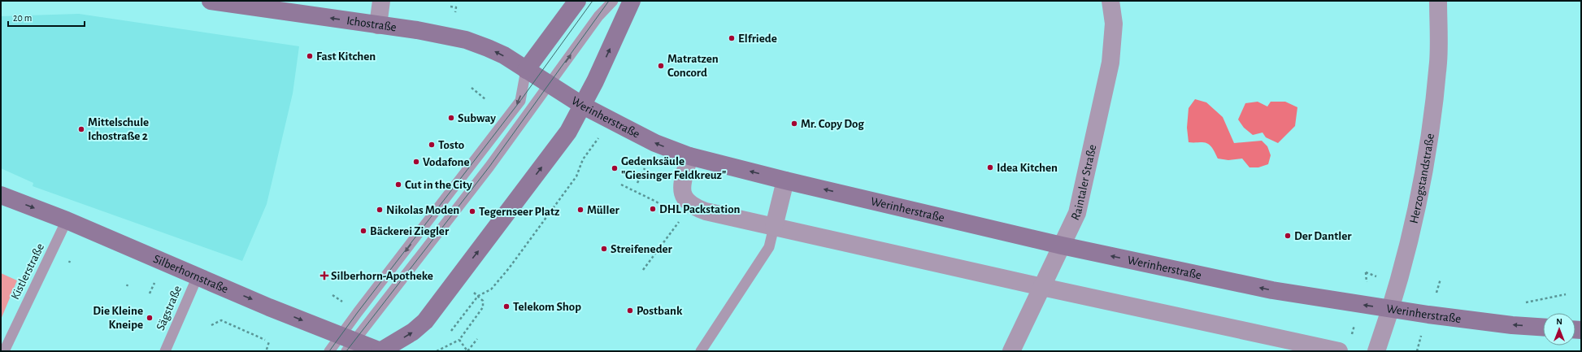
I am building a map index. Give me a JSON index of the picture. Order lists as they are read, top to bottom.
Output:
{
  "streets": {
    "main road": ["Ichostraße", "Werinherstraße", "Silberhornstraße"],
    "street": ["Herzogstandstraße", "Raintaler Straße"],
    "lane": ["Kistlerstraße", "Sägstraße"]
  },
  "crossings": [
    ["Ichostraße", "Werinherstraße"],
    ["Werinherstraße", "Herzogstandstraße"],
    ["Werinherstraße", "Raintaler Straße"],
    ["Kistlerstraße", "Silberhornstraße"],
    ["Silberhornstraße", "Sägstraße"]
  ],
  "one_way": ["Ichostraße", "Werinherstraße", "Silberhornstraße"],
  "places": {
    "other": [
      "Elfriede",
      "Fast Kitchen",
      "Matratzen Concord",
      "Subway",
      "Mr. Copy Dog",
      "Mittelschule Ichostraße 2",
      "Tosto",
      "Vodafone",
      "Idea Kitchen",
      "Gedenksäule \"Giesinger Feldkreuz\"",
      "Cut in the City",
      "DHL Packstation",
      "Nikolas Moden",
      "Müller",
      "Tegernseer Platz",
      "Bäckerei Ziegler",
      "Der Dantler",
      "Streifeneder",
      "Telekom Shop",
      "Postbank",
      "Die Kleine Kneipe"
    ],
    "health": ["Silberhorn-Apotheke"]
  },
  "scale_bar": "20 m",
  "north": "top"
}
